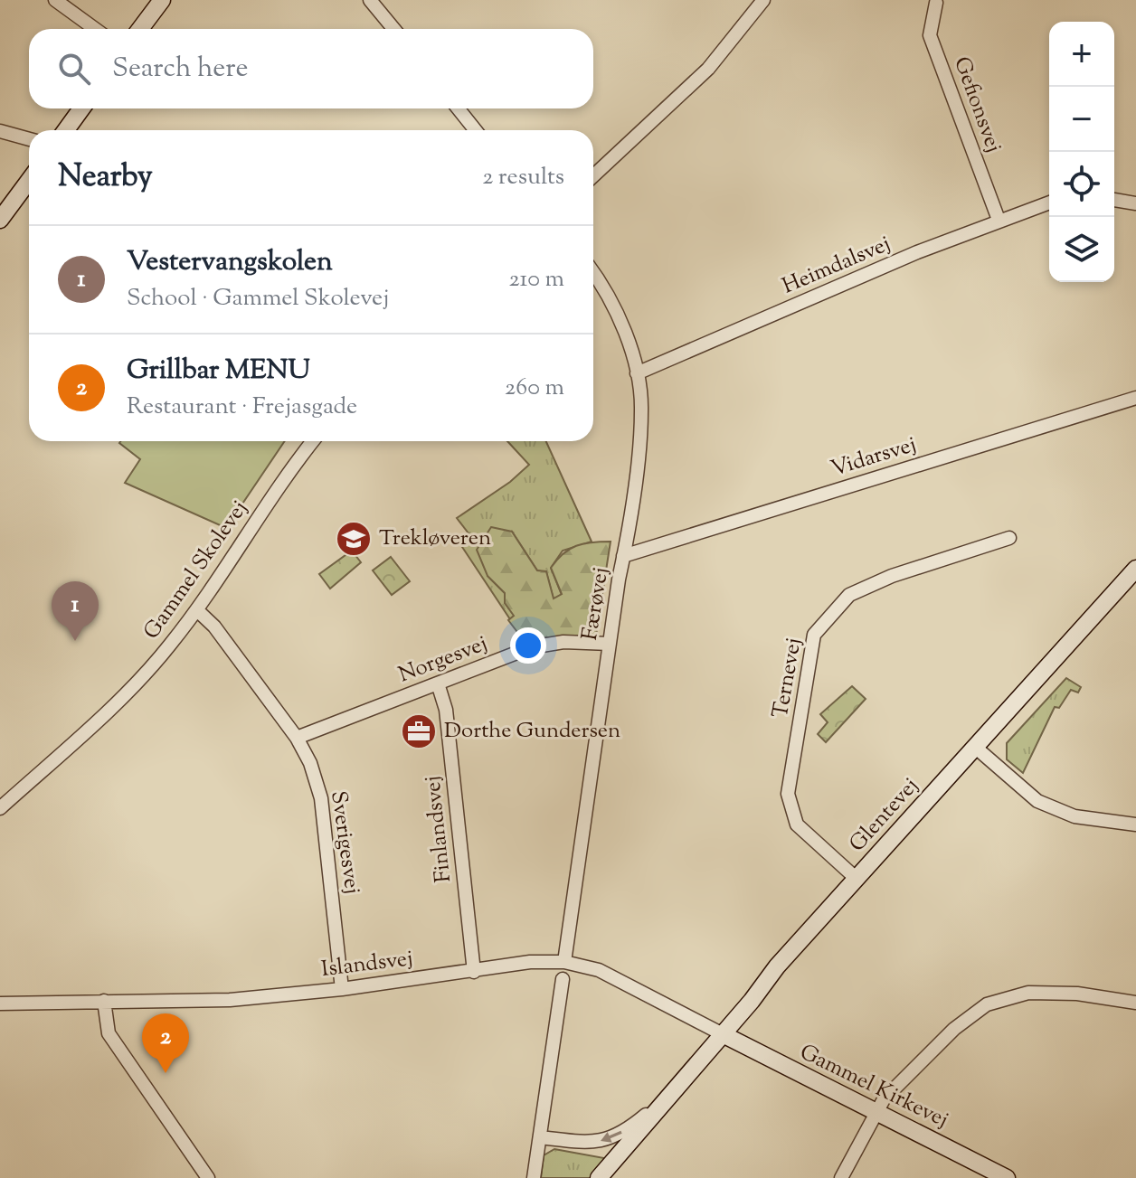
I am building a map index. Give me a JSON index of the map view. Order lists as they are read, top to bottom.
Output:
{
  "streets": {
    "street": [
      "Gefionsvej",
      "Heimdalsvej",
      "Vidarsvej",
      "Gammel Skolevej",
      "Færøvej",
      "Norgesvej",
      "Ternevej",
      "Glentevej",
      "Finlandsvej",
      "Sverigesvej",
      "Islandsvej",
      "Gammel Kirkevej"
    ]
  },
  "crossings": [
    ["Gefionsvej", "Heimdalsvej"],
    ["Heimdalsvej", "Færøvej"],
    ["Vidarsvej", "Færøvej"],
    ["Gammel Skolevej", "Sverigesvej"],
    ["Færøvej", "Norgesvej"],
    ["Færøvej", "Islandsvej"],
    ["Norgesvej", "Finlandsvej"],
    ["Norgesvej", "Sverigesvej"],
    ["Ternevej", "Glentevej"],
    ["Glentevej", "Islandsvej"],
    ["Glentevej", "Gammel Kirkevej"],
    ["Finlandsvej", "Islandsvej"],
    ["Sverigesvej", "Islandsvej"],
    ["Islandsvej", "Gammel Kirkevej"]
  ],
  "places": {
    "school or university": ["Trekløveren"],
    "office": ["Dorthe Gundersen"]
  },
  "page": {
    "map_buttons": ["+", "−"],
    "search": "Search here",
    "heading": ["Nearby", "2 results"],
    "list": [
      {
        "mark": "1",
        "name": "Vestervangskolen",
        "note": "School · Gammel Skolevej",
        "value": "210 m"
      },
      {
        "mark": "2",
        "name": "Grillbar MENU",
        "note": "Restaurant · Frejasgade",
        "value": "260 m"
      }
    ],
    "pins": ["1", "2"]
  }
}
